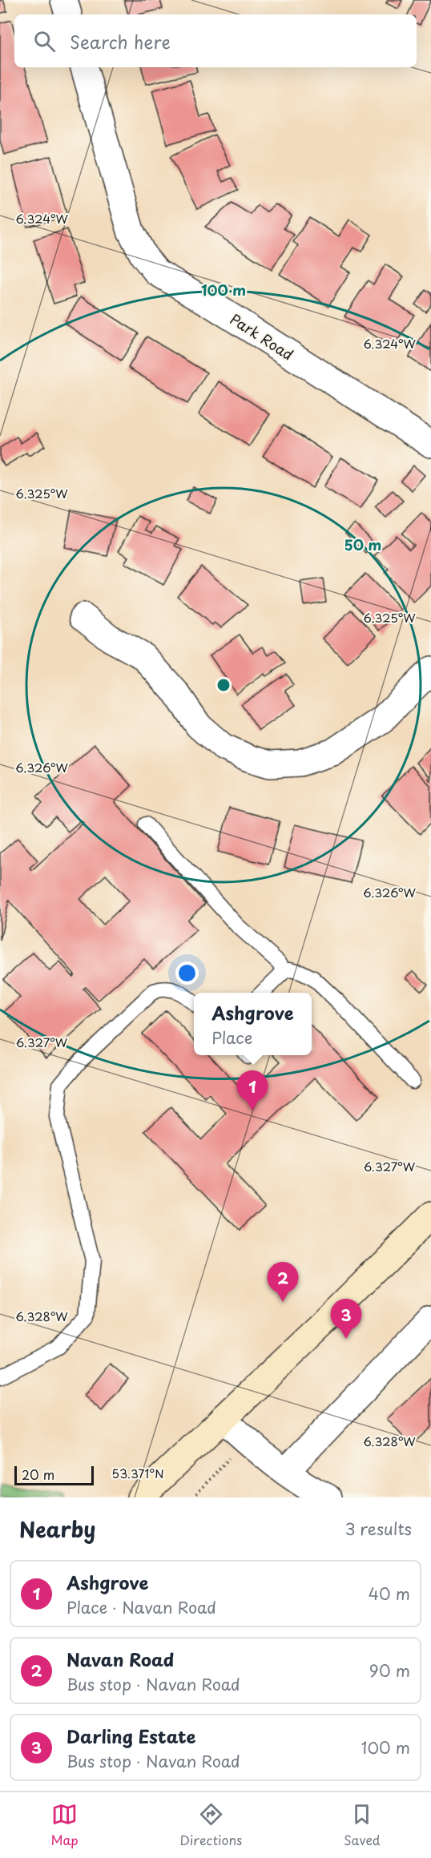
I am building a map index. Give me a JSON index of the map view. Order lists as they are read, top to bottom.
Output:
{
  "streets": {
    "street": ["Park Road"]
  },
  "scale_bar": "20 m",
  "page": {
    "search": "Search here",
    "popup": ["Ashgrove", "Place"],
    "pins": ["1", "2", "3"],
    "scale": "20 m",
    "heading": ["Nearby", "3 results"],
    "list": [
      {
        "mark": "1",
        "name": "Ashgrove",
        "note": "Place · Navan Road",
        "value": "40 m"
      },
      {
        "mark": "2",
        "name": "Navan Road",
        "note": "Bus stop · Navan Road",
        "value": "90 m"
      },
      {
        "mark": "3",
        "name": "Darling Estate",
        "note": "Bus stop · Navan Road",
        "value": "100 m"
      }
    ],
    "nav": ["Map", "Directions", "Saved"]
  },
  "coordinates": [
    "6.324°W",
    "6.325°W",
    "6.326°W",
    "6.327°W",
    "6.328°W",
    "53.371°N"
  ],
  "rings": ["100 m", "50 m"]
}
